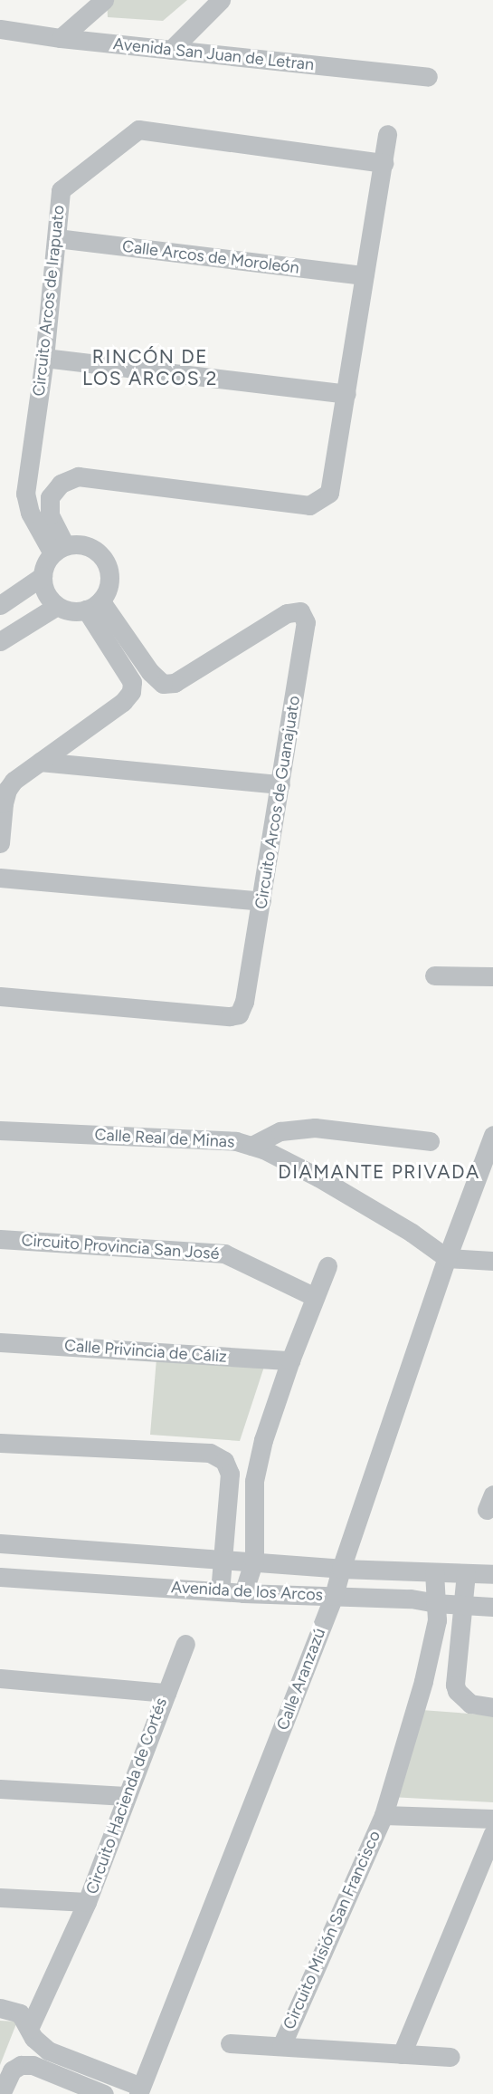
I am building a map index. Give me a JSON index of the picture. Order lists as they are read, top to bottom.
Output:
{
  "streets": {
    "street": [
      "Avenida San Juan de Letran",
      "Calle Arcos de Moroleón",
      "Circuito Arcos de Irapuato",
      "Circuito Arcos de Guanajuato",
      "Calle Real de Minas",
      "Circuito Provincia San José",
      "Calle Privincia de Cáliz",
      "Avenida de los Arcos",
      "Calle Aranzazú",
      "Circuito Hacienda de Cortés",
      "Circuito Misión San Francisco"
    ]
  },
  "crossings": [
    ["Calle Arcos de Moroleón", "Circuito Arcos de Irapuato"],
    ["Circuito Arcos de Irapuato", "Circuito Arcos de Guanajuato"],
    ["Calle Real de Minas", "Calle Aranzazú"],
    ["Avenida de los Arcos", "Calle Aranzazú"],
    ["Avenida de los Arcos", "Circuito Misión San Francisco"]
  ],
  "districts": ["RINCÓN DE LOS ARCOS 2", "DIAMANTE PRIVADA"]
}
